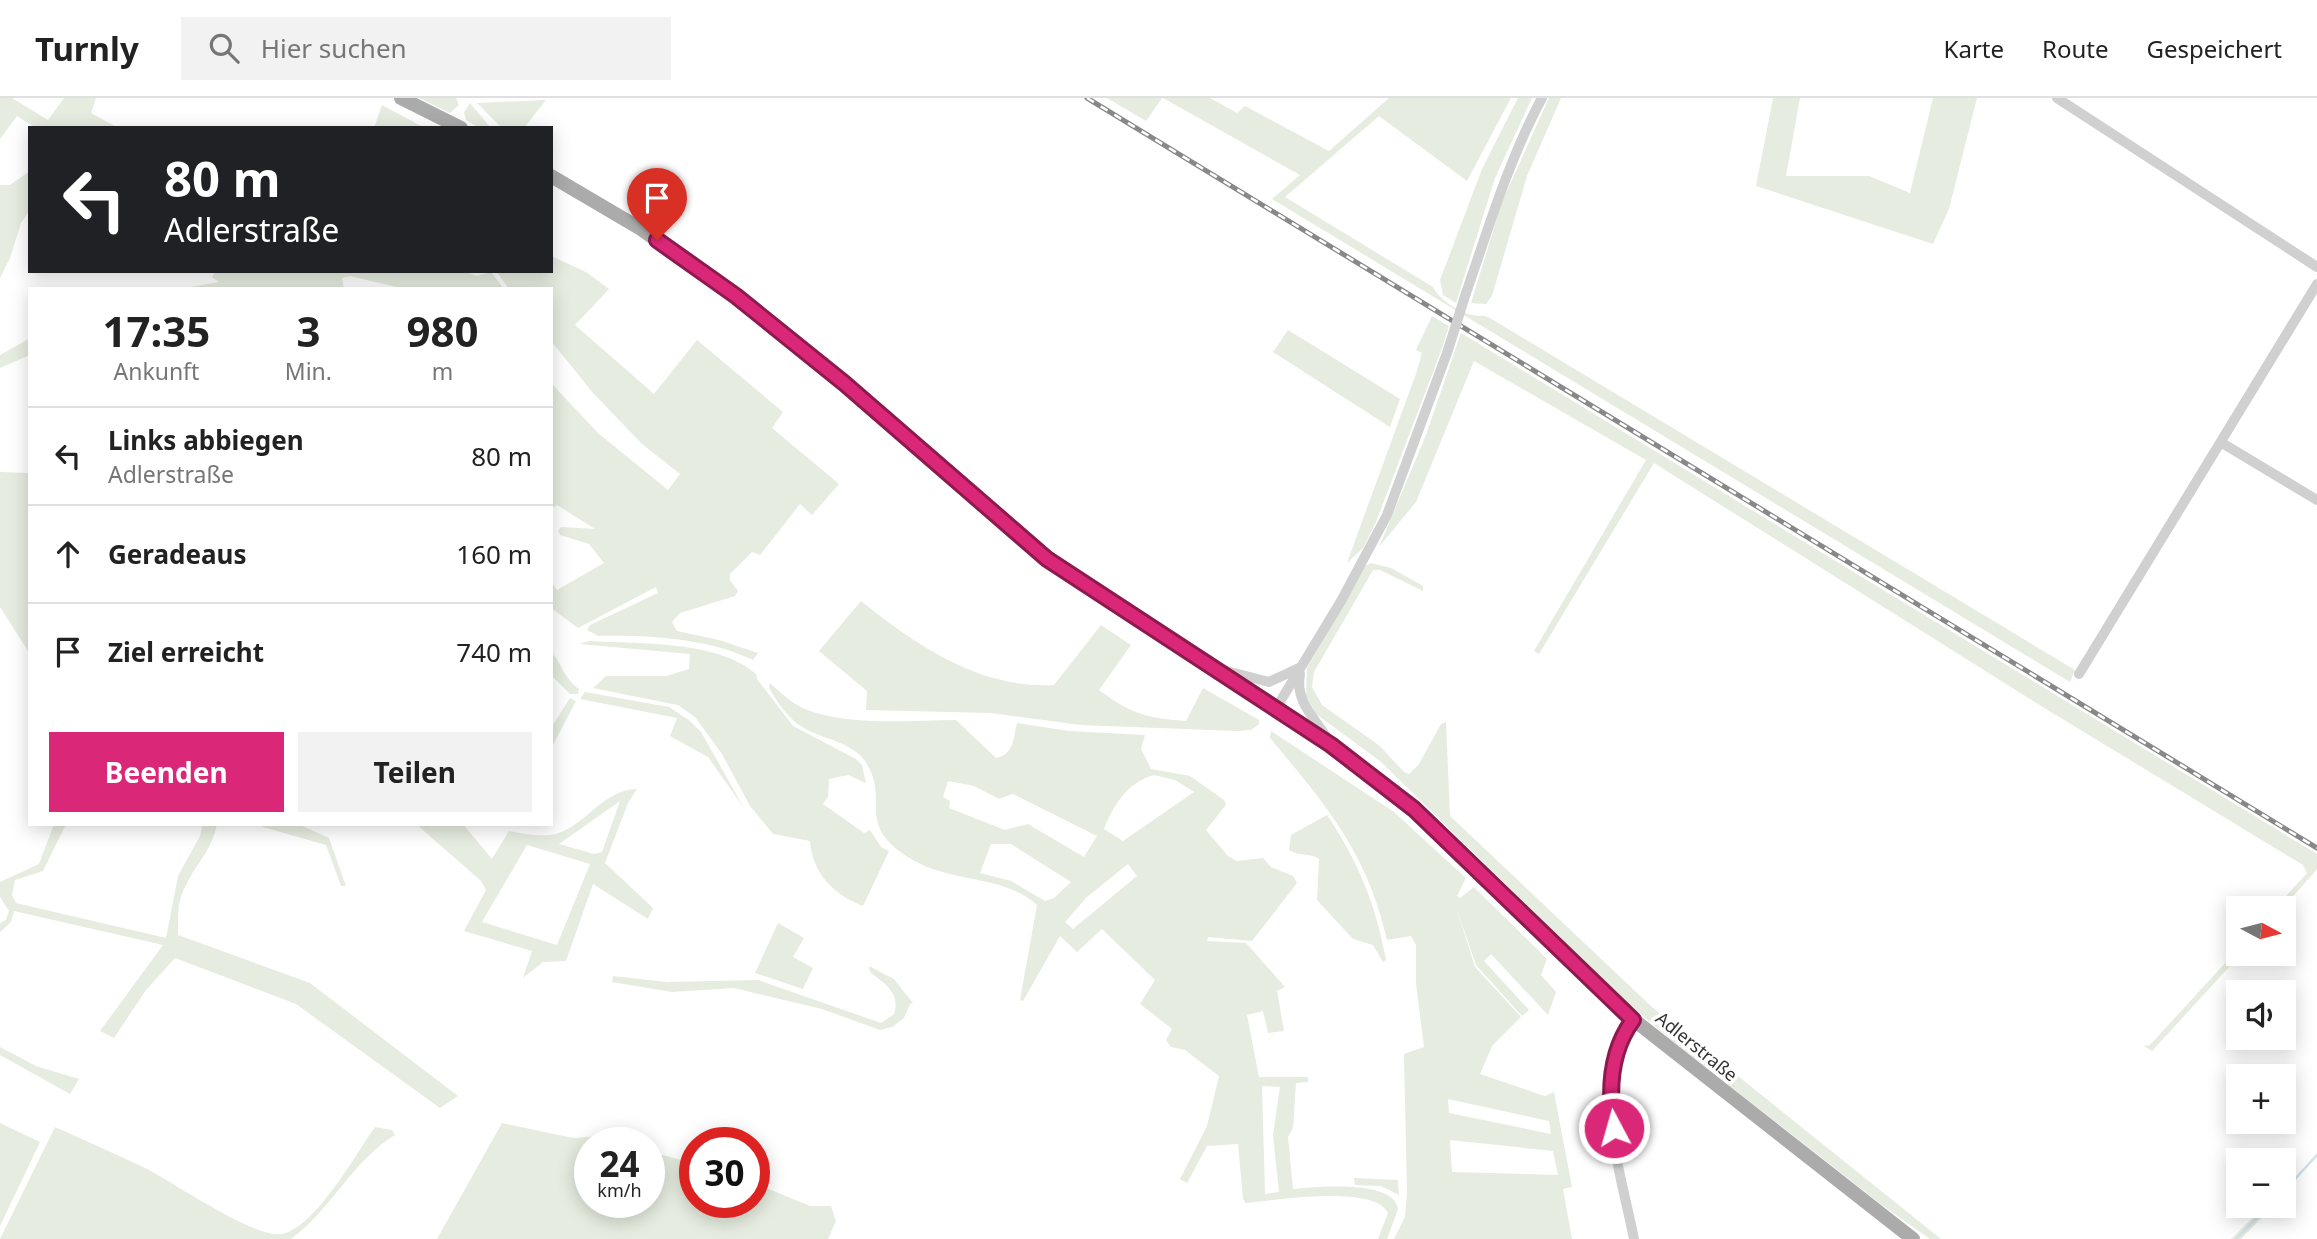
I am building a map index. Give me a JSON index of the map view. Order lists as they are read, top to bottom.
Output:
{
  "streets": {
    "main road": ["Adlerstraße"]
  },
  "north": "right",
  "page": {
    "header": "Turnly",
    "search": "Hier suchen",
    "nav": ["Karte", "Route", "Gespeichert"],
    "turn": ["80 m", "Adlerstraße"],
    "eta": [
      "17:35",
      "Ankunft",
      "3",
      "Min.",
      "980",
      "m"
    ],
    "list": [
      {
        "name": "Links abbiegen",
        "note": "Adlerstraße",
        "value": "80 m"
      },
      {
        "name": "Geradeaus",
        "value": "160 m"
      },
      {
        "name": "Ziel erreicht",
        "value": "740 m"
      }
    ],
    "buttons": ["Beenden", "Teilen"],
    "map_buttons": ["+", "−"],
    "speed": "24 km/h",
    "limit": "30"
  }
}
